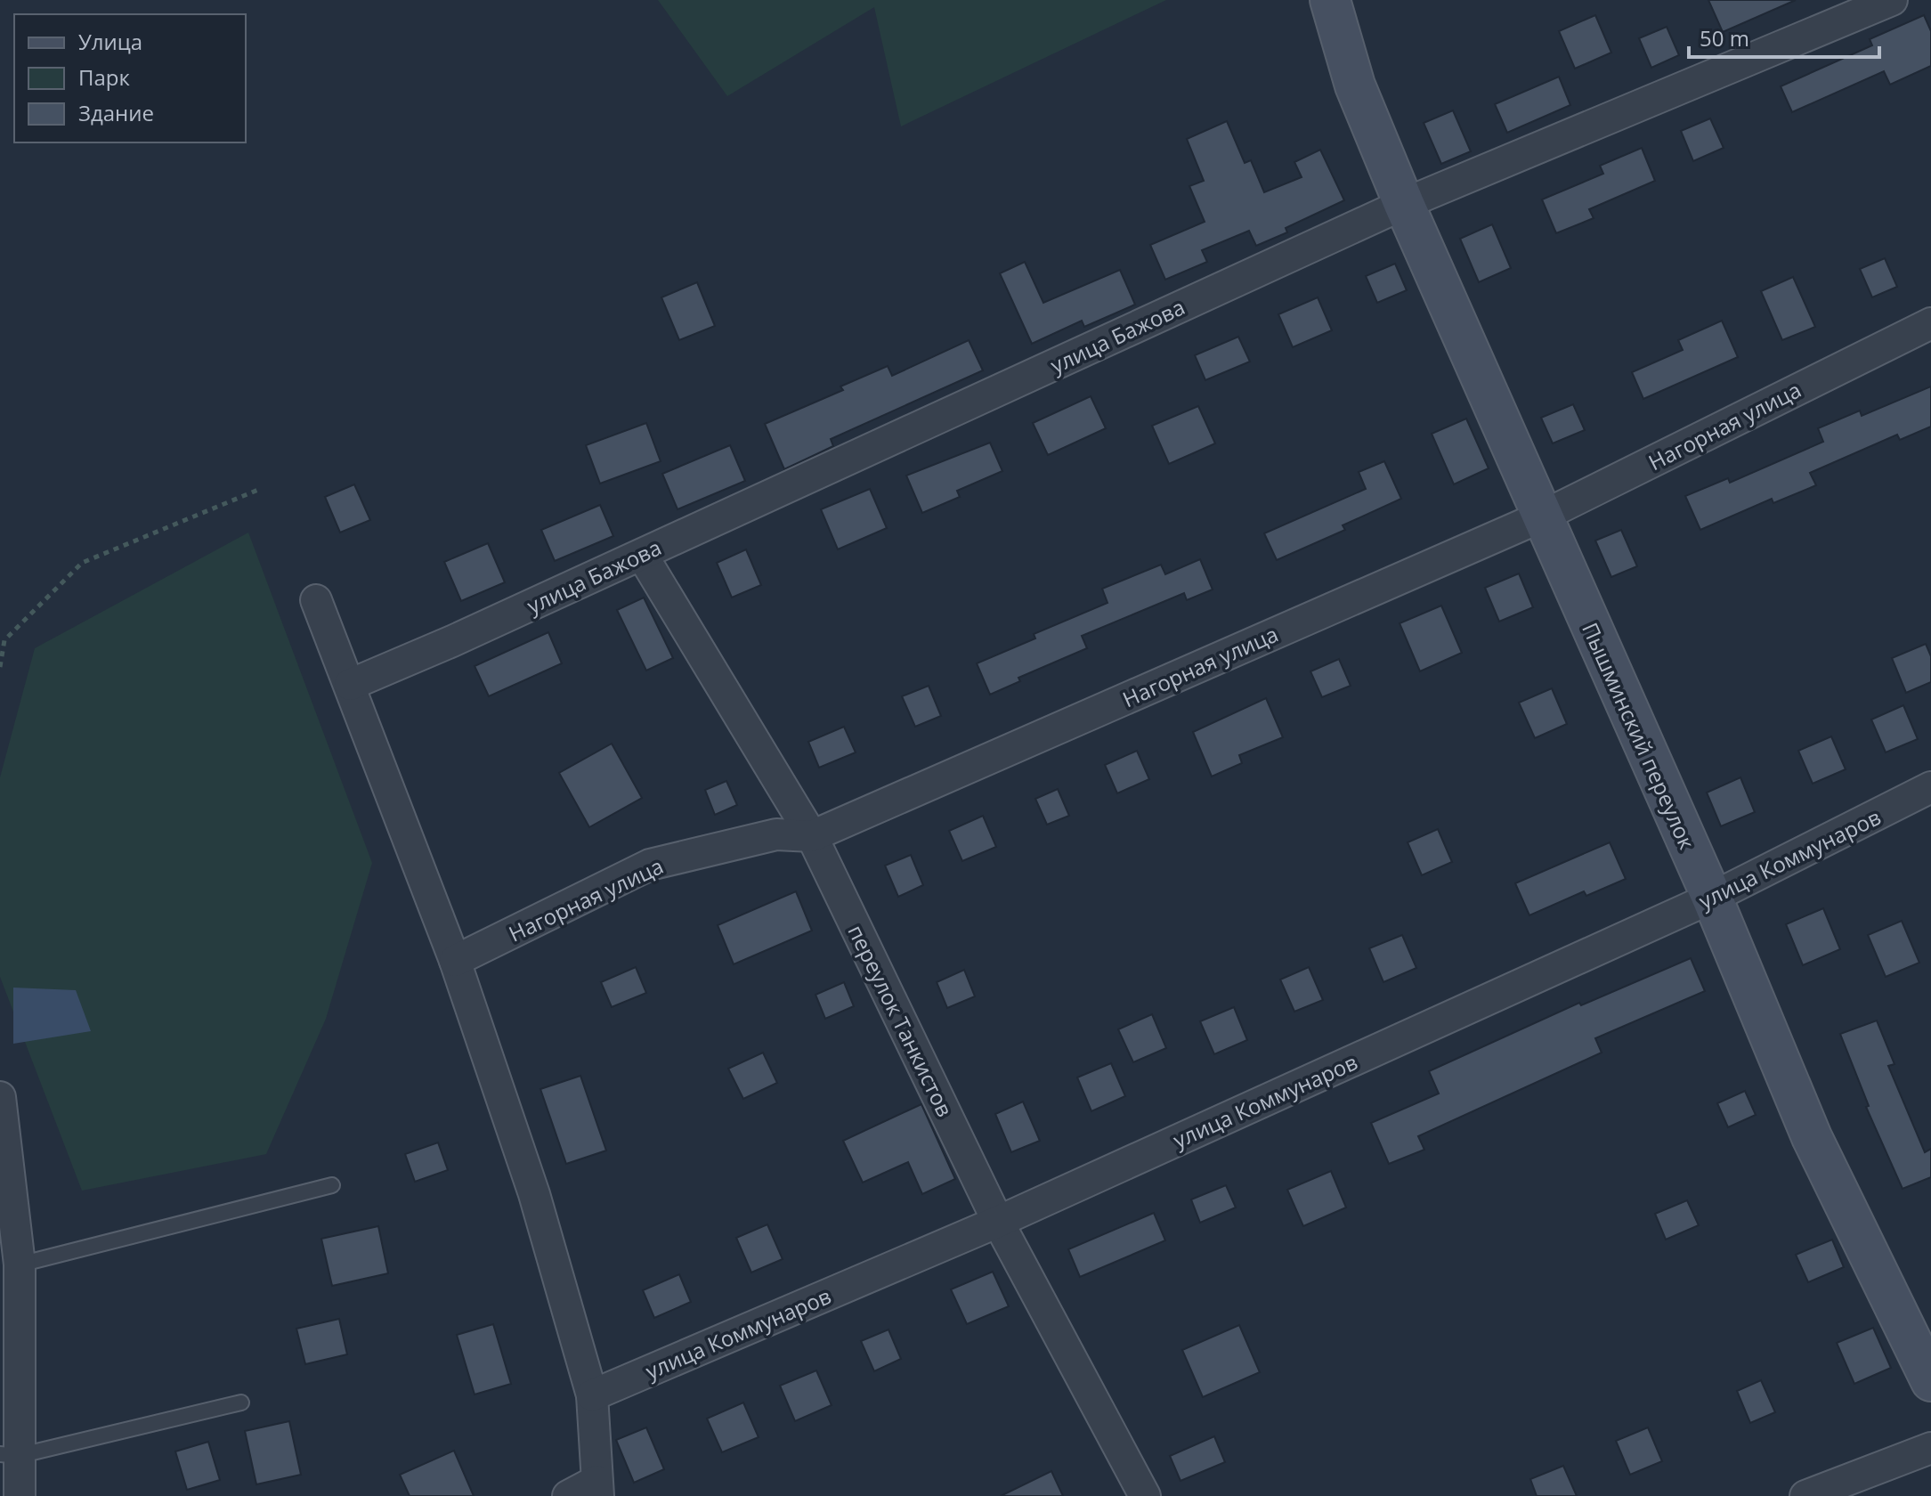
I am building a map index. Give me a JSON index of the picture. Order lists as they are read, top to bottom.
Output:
{
  "streets": {
    "street": [
      "улица Бажова",
      "Нагорная улица",
      "Пышминский переулок",
      "улица Коммунаров",
      "переулок Танкистов"
    ]
  },
  "crossings": [
    ["улица Бажова", "Пышминский переулок"],
    ["улица Бажова", "переулок Танкистов"],
    ["Нагорная улица", "Пышминский переулок"],
    ["Нагорная улица", "переулок Танкистов"],
    ["Пышминский переулок", "улица Коммунаров"],
    ["улица Коммунаров", "переулок Танкистов"]
  ],
  "legend": ["Улица", "Парк", "Здание"],
  "scale_bar": "50 m"
}
